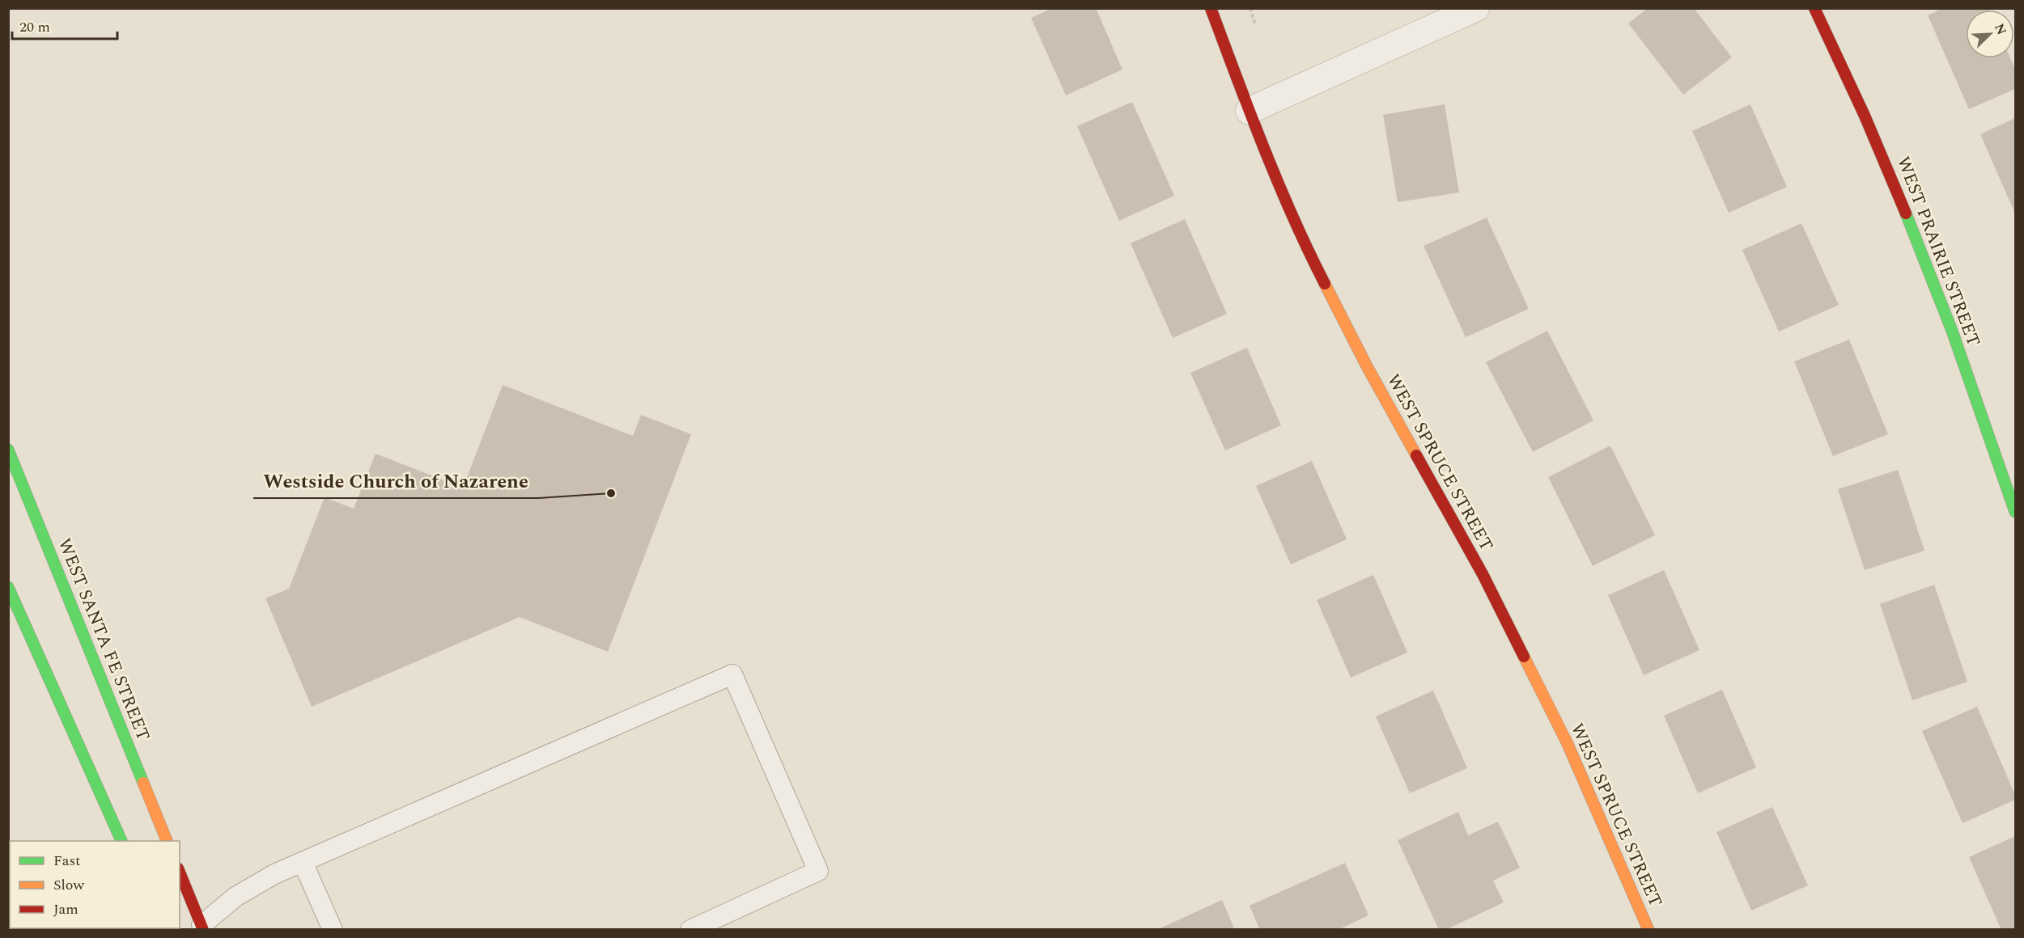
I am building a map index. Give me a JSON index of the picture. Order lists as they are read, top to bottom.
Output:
{
  "streets": {
    "street": ["WEST PRAIRIE STREET", "WEST SPRUCE STREET", "WEST SANTA FE STREET"]
  },
  "places": ["Westside Church of Nazarene"],
  "legend": ["Fast", "Slow", "Jam"],
  "scale_bar": "20 m",
  "north": "top right"
}
